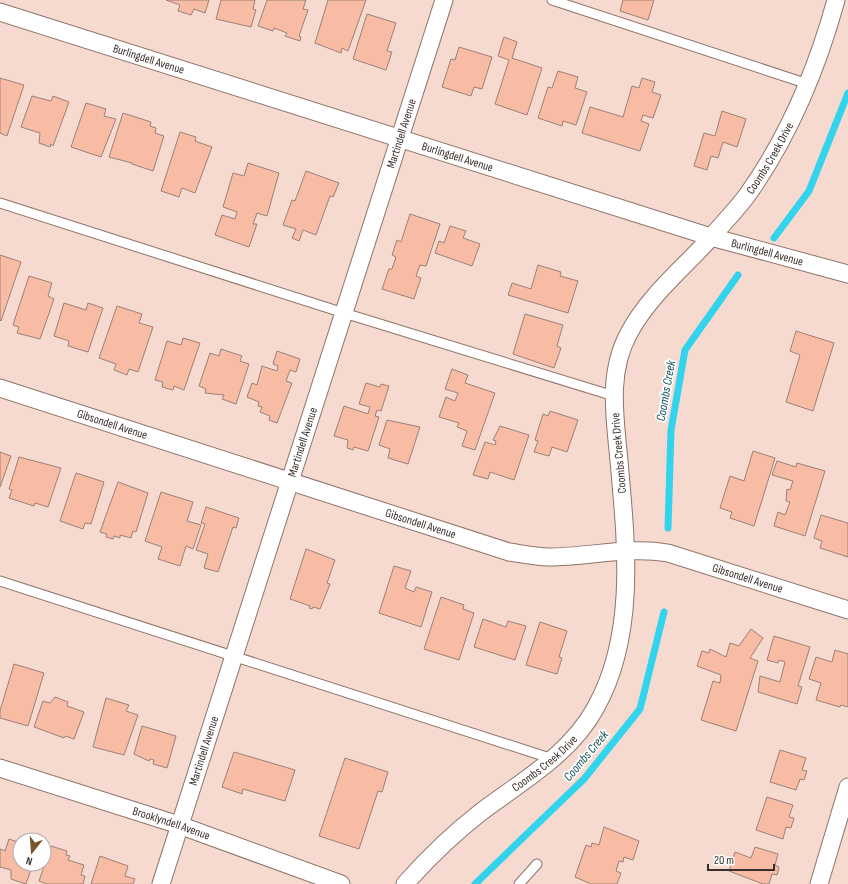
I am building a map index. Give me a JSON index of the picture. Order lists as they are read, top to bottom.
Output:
{
  "streets": {
    "street": [
      "Burlingdell Avenue",
      "Martindell Avenue",
      "Coombs Creek Drive",
      "Gibsondell Avenue",
      "Brooklyndell Avenue"
    ]
  },
  "crossings": [
    ["Burlingdell Avenue", "Martindell Avenue"],
    ["Burlingdell Avenue", "Coombs Creek Drive"],
    ["Martindell Avenue", "Gibsondell Avenue"],
    ["Martindell Avenue", "Brooklyndell Avenue"],
    ["Coombs Creek Drive", "Gibsondell Avenue"]
  ],
  "water": ["Coombs Creek"],
  "scale_bar": "20 m",
  "north": "bottom"
}
